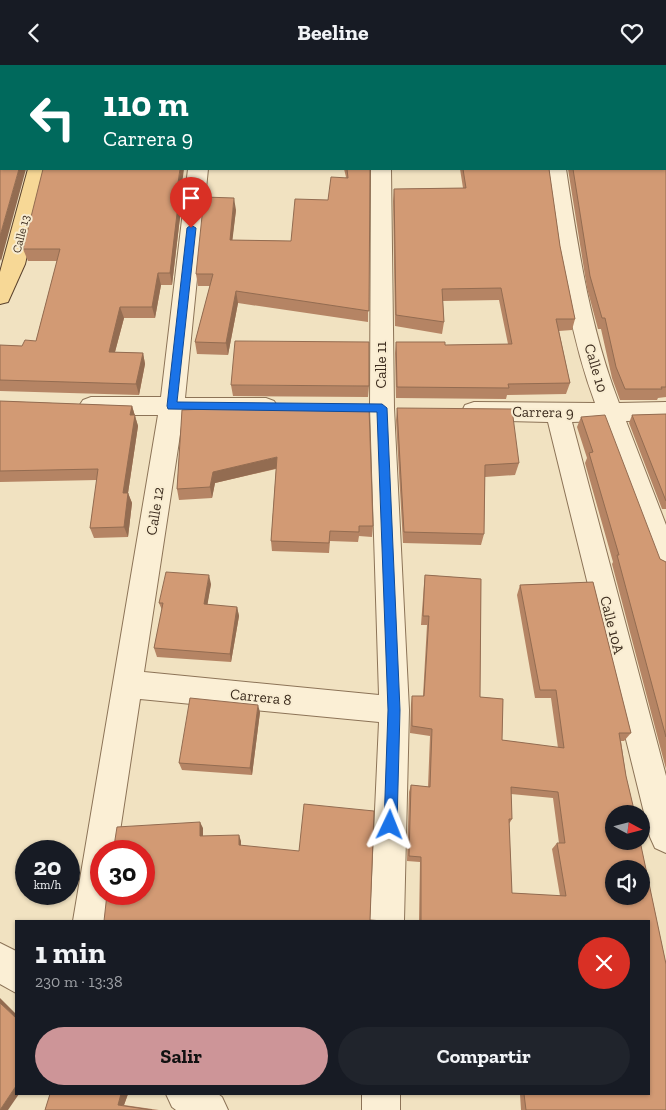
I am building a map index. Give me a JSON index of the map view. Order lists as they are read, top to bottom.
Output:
{
  "streets": {
    "main road": ["Calle 13"],
    "street": [
      "Calle 11",
      "Calle 10",
      "Carrera 9",
      "Calle 12",
      "Calle 10A",
      "Carrera 8"
    ]
  },
  "crossings": [
    ["Calle 11", "Carrera 8"],
    ["Calle 10", "Carrera 9"],
    ["Carrera 9", "Calle 10A"],
    ["Calle 12", "Carrera 8"]
  ],
  "north": "right",
  "page": {
    "header": "Beeline",
    "turn": ["110 m", "Carrera 9"],
    "speed": "20 km/h",
    "limit": "30",
    "heading": ["1 min", "230 m · 13:38"],
    "buttons": ["Salir", "Compartir"]
  }
}
